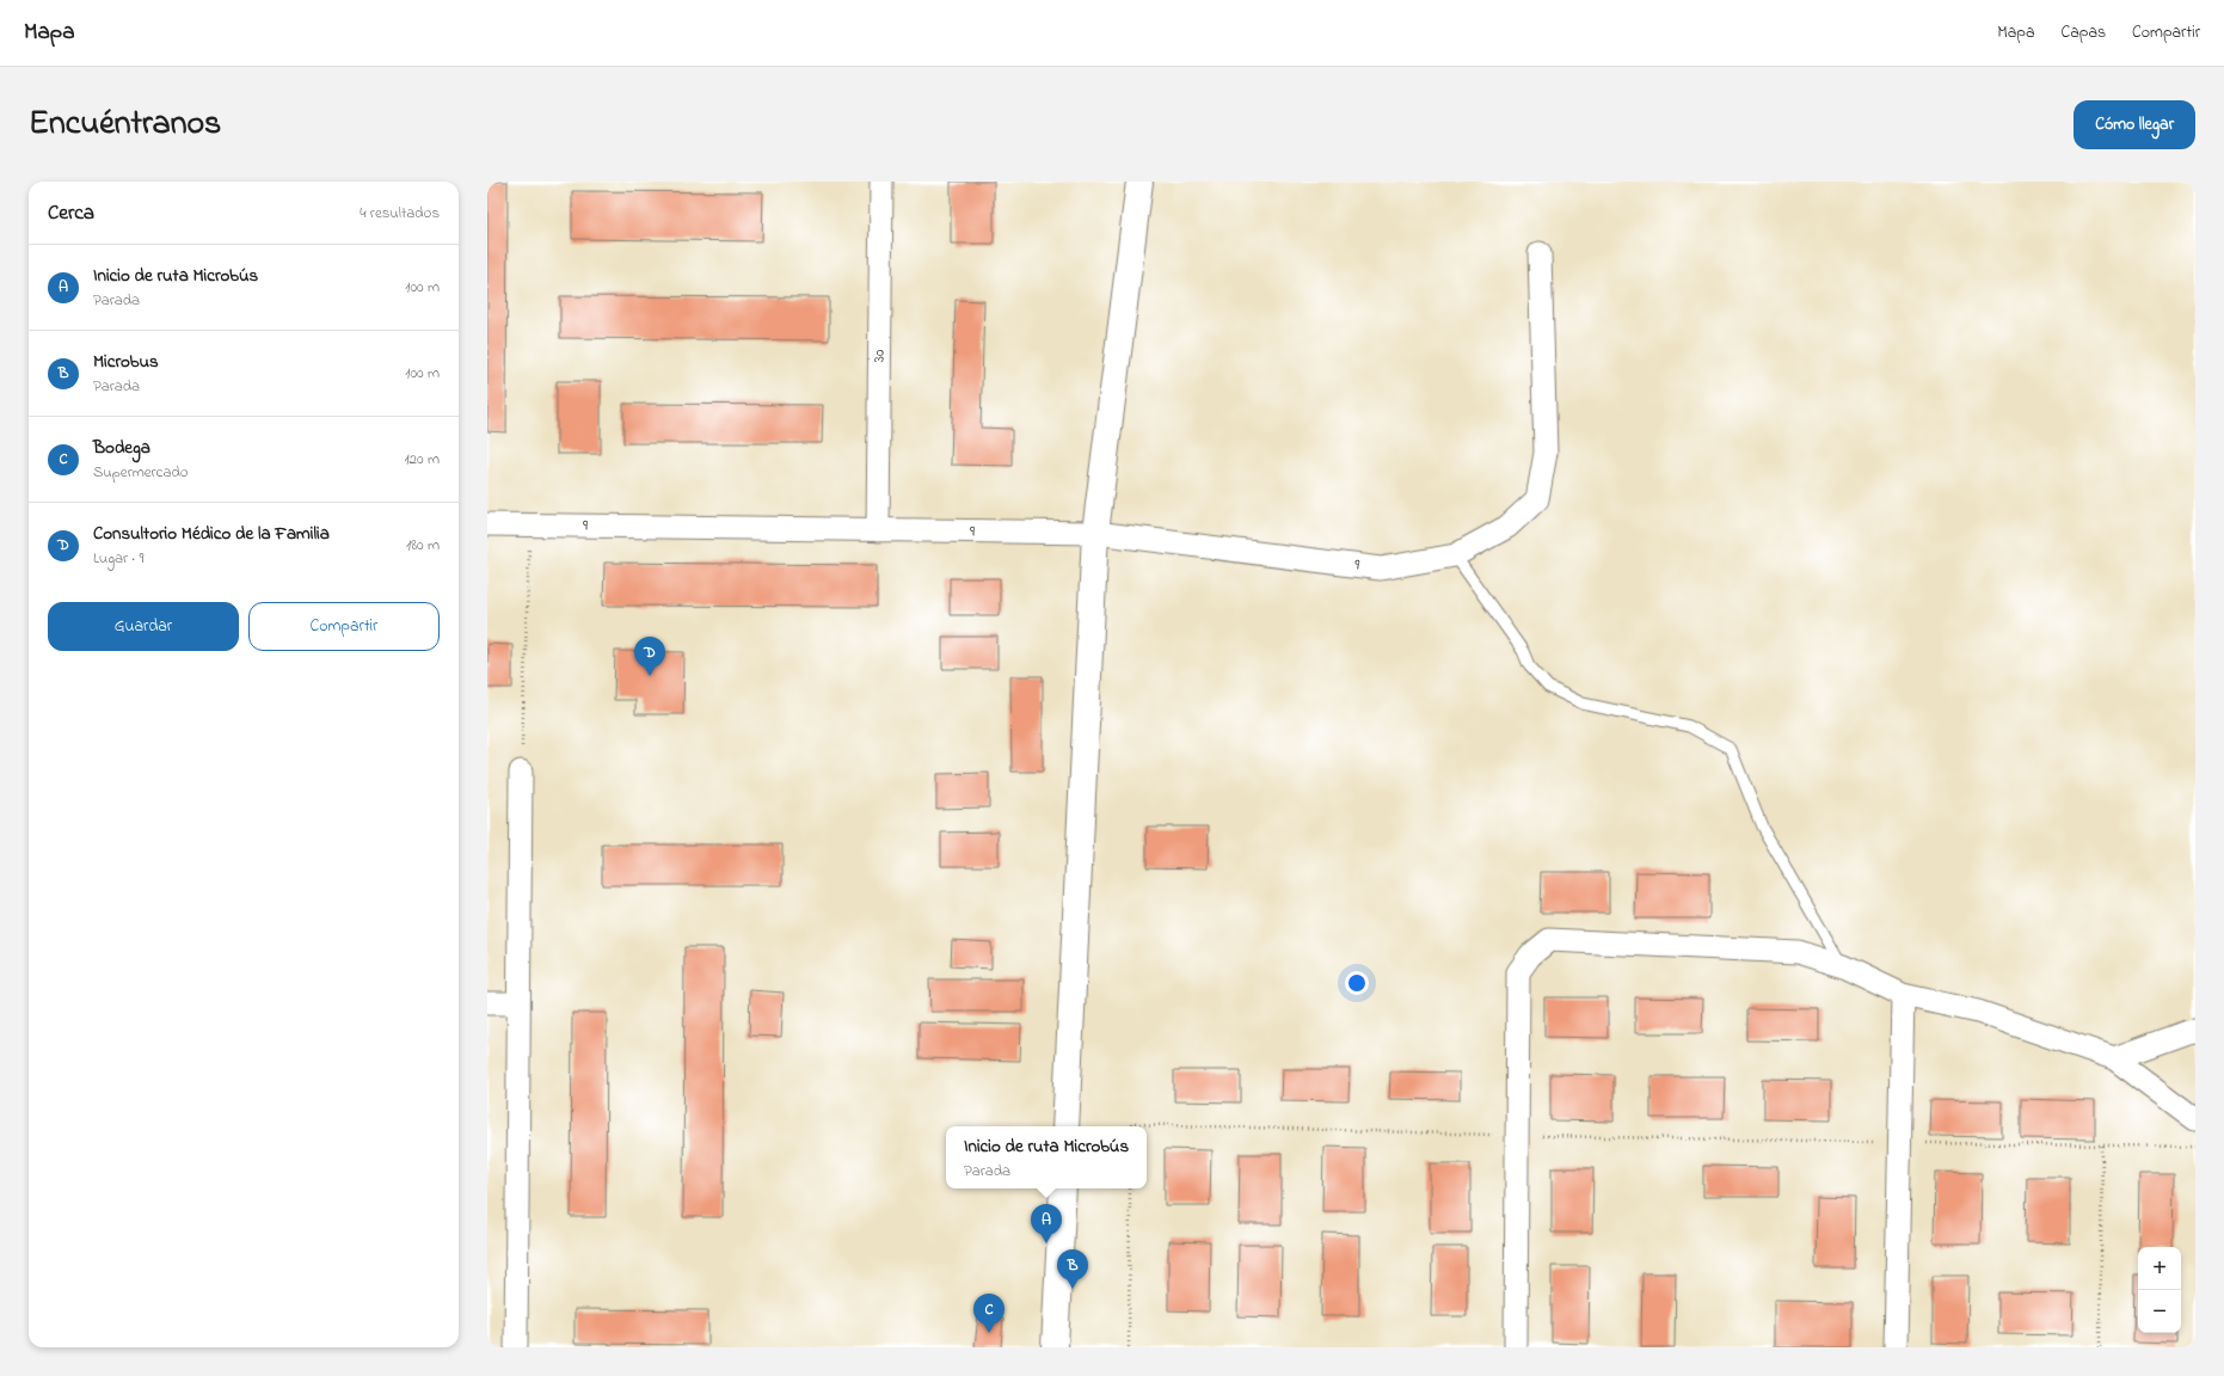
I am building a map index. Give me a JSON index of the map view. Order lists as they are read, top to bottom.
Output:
{
  "streets": {
    "street": ["30", "9"]
  },
  "crossings": [
    ["30", "9"]
  ],
  "page": {
    "header": "Mapa",
    "nav": ["Mapa", "Capas", "Compartir"],
    "title": "Encuéntranos",
    "buttons": [
      "Cómo llegar",
      ["Guardar", "Compartir"]
    ],
    "heading": ["Cerca", "4 resultados"],
    "list": [
      {
        "mark": "A",
        "name": "Inicio de ruta Microbús",
        "note": "Parada",
        "value": "100 m"
      },
      {
        "mark": "B",
        "name": "Microbus",
        "note": "Parada",
        "value": "100 m"
      },
      {
        "mark": "C",
        "name": "Bodega",
        "note": "Supermercado",
        "value": "120 m"
      },
      {
        "mark": "D",
        "name": "Consultorio Médico de la Familia",
        "note": "Lugar · 9",
        "value": "180 m"
      }
    ],
    "pins": [
      "D",
      "A",
      "B",
      "C"
    ],
    "popup": ["Inicio de ruta Microbús", "Parada"],
    "map_buttons": ["+", "−"]
  }
}
